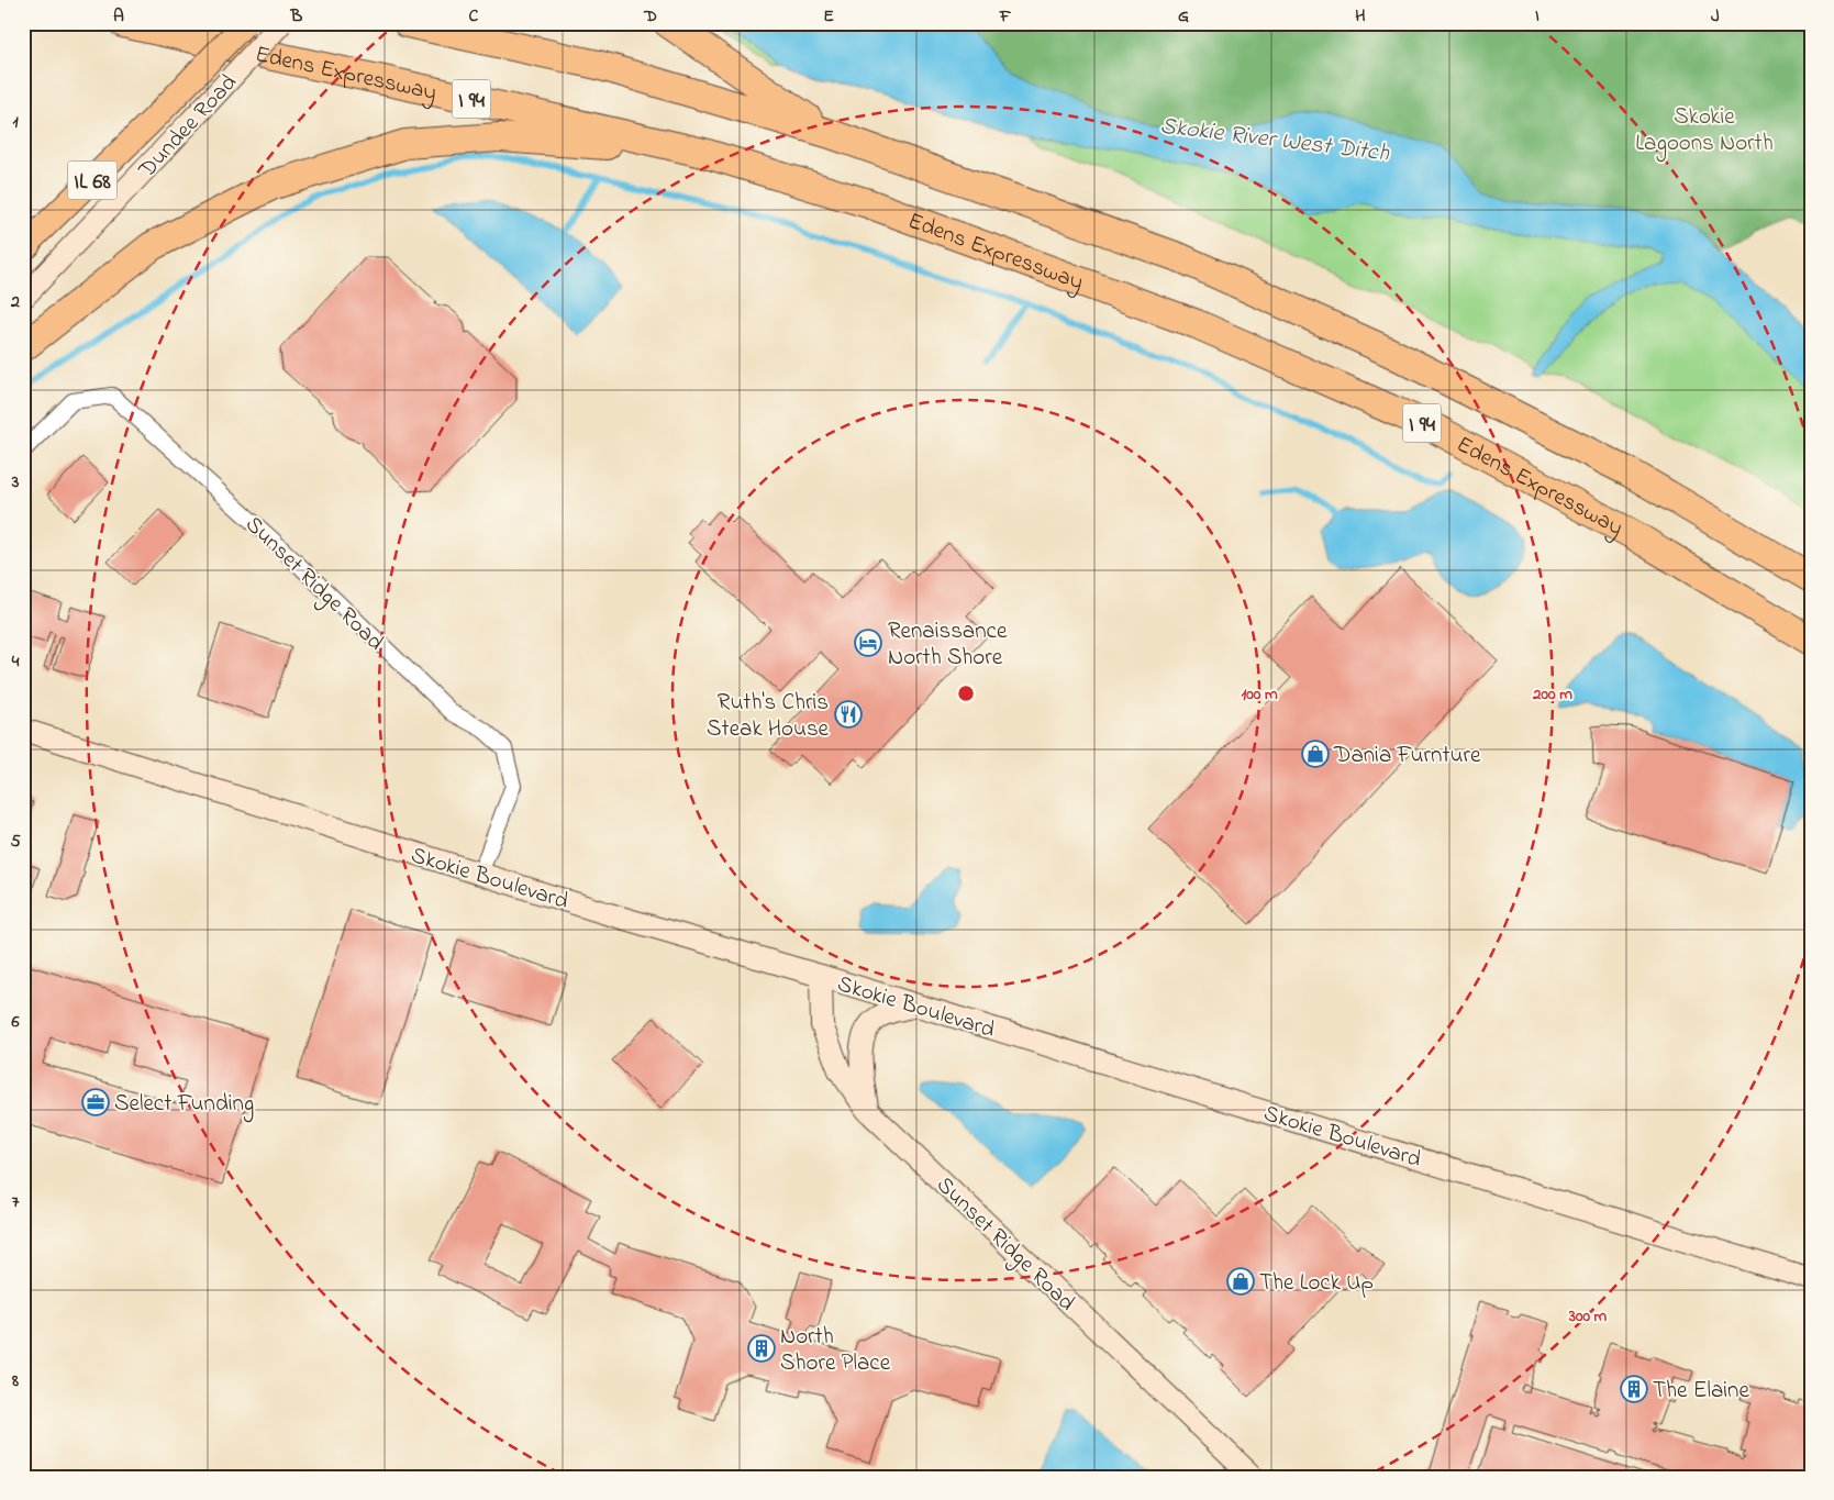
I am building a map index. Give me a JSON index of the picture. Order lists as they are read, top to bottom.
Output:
{
  "streets": {
    "highway": ["Edens Expressway", "I 94"],
    "main road": [
      "Dundee Road",
      "IL 68",
      "Sunset Ridge Road",
      "Skokie Boulevard"
    ]
  },
  "crossings": [
    ["Sunset Ridge Road", "Skokie Boulevard"]
  ],
  "water": ["Skokie River West Ditch"],
  "parks": ["Skokie Lagoons North"],
  "places": {
    "hotel": ["Renaissance North Shore"],
    "restaurant": ["Ruth's Chris Steak House"],
    "shop": ["Dania Furnture", "The Lock Up"],
    "office": ["Select Funding"],
    "building": ["North Shore Place", "The Elaine"]
  },
  "grid": {
    "columns": [
      "A",
      "B",
      "C",
      "D",
      "E",
      "F",
      "G",
      "H",
      "I",
      "J"
    ],
    "rows": [
      "1",
      "2",
      "3",
      "4",
      "5",
      "6",
      "7",
      "8"
    ]
  },
  "rings": ["100 m", "200 m", "300 m"]
}
